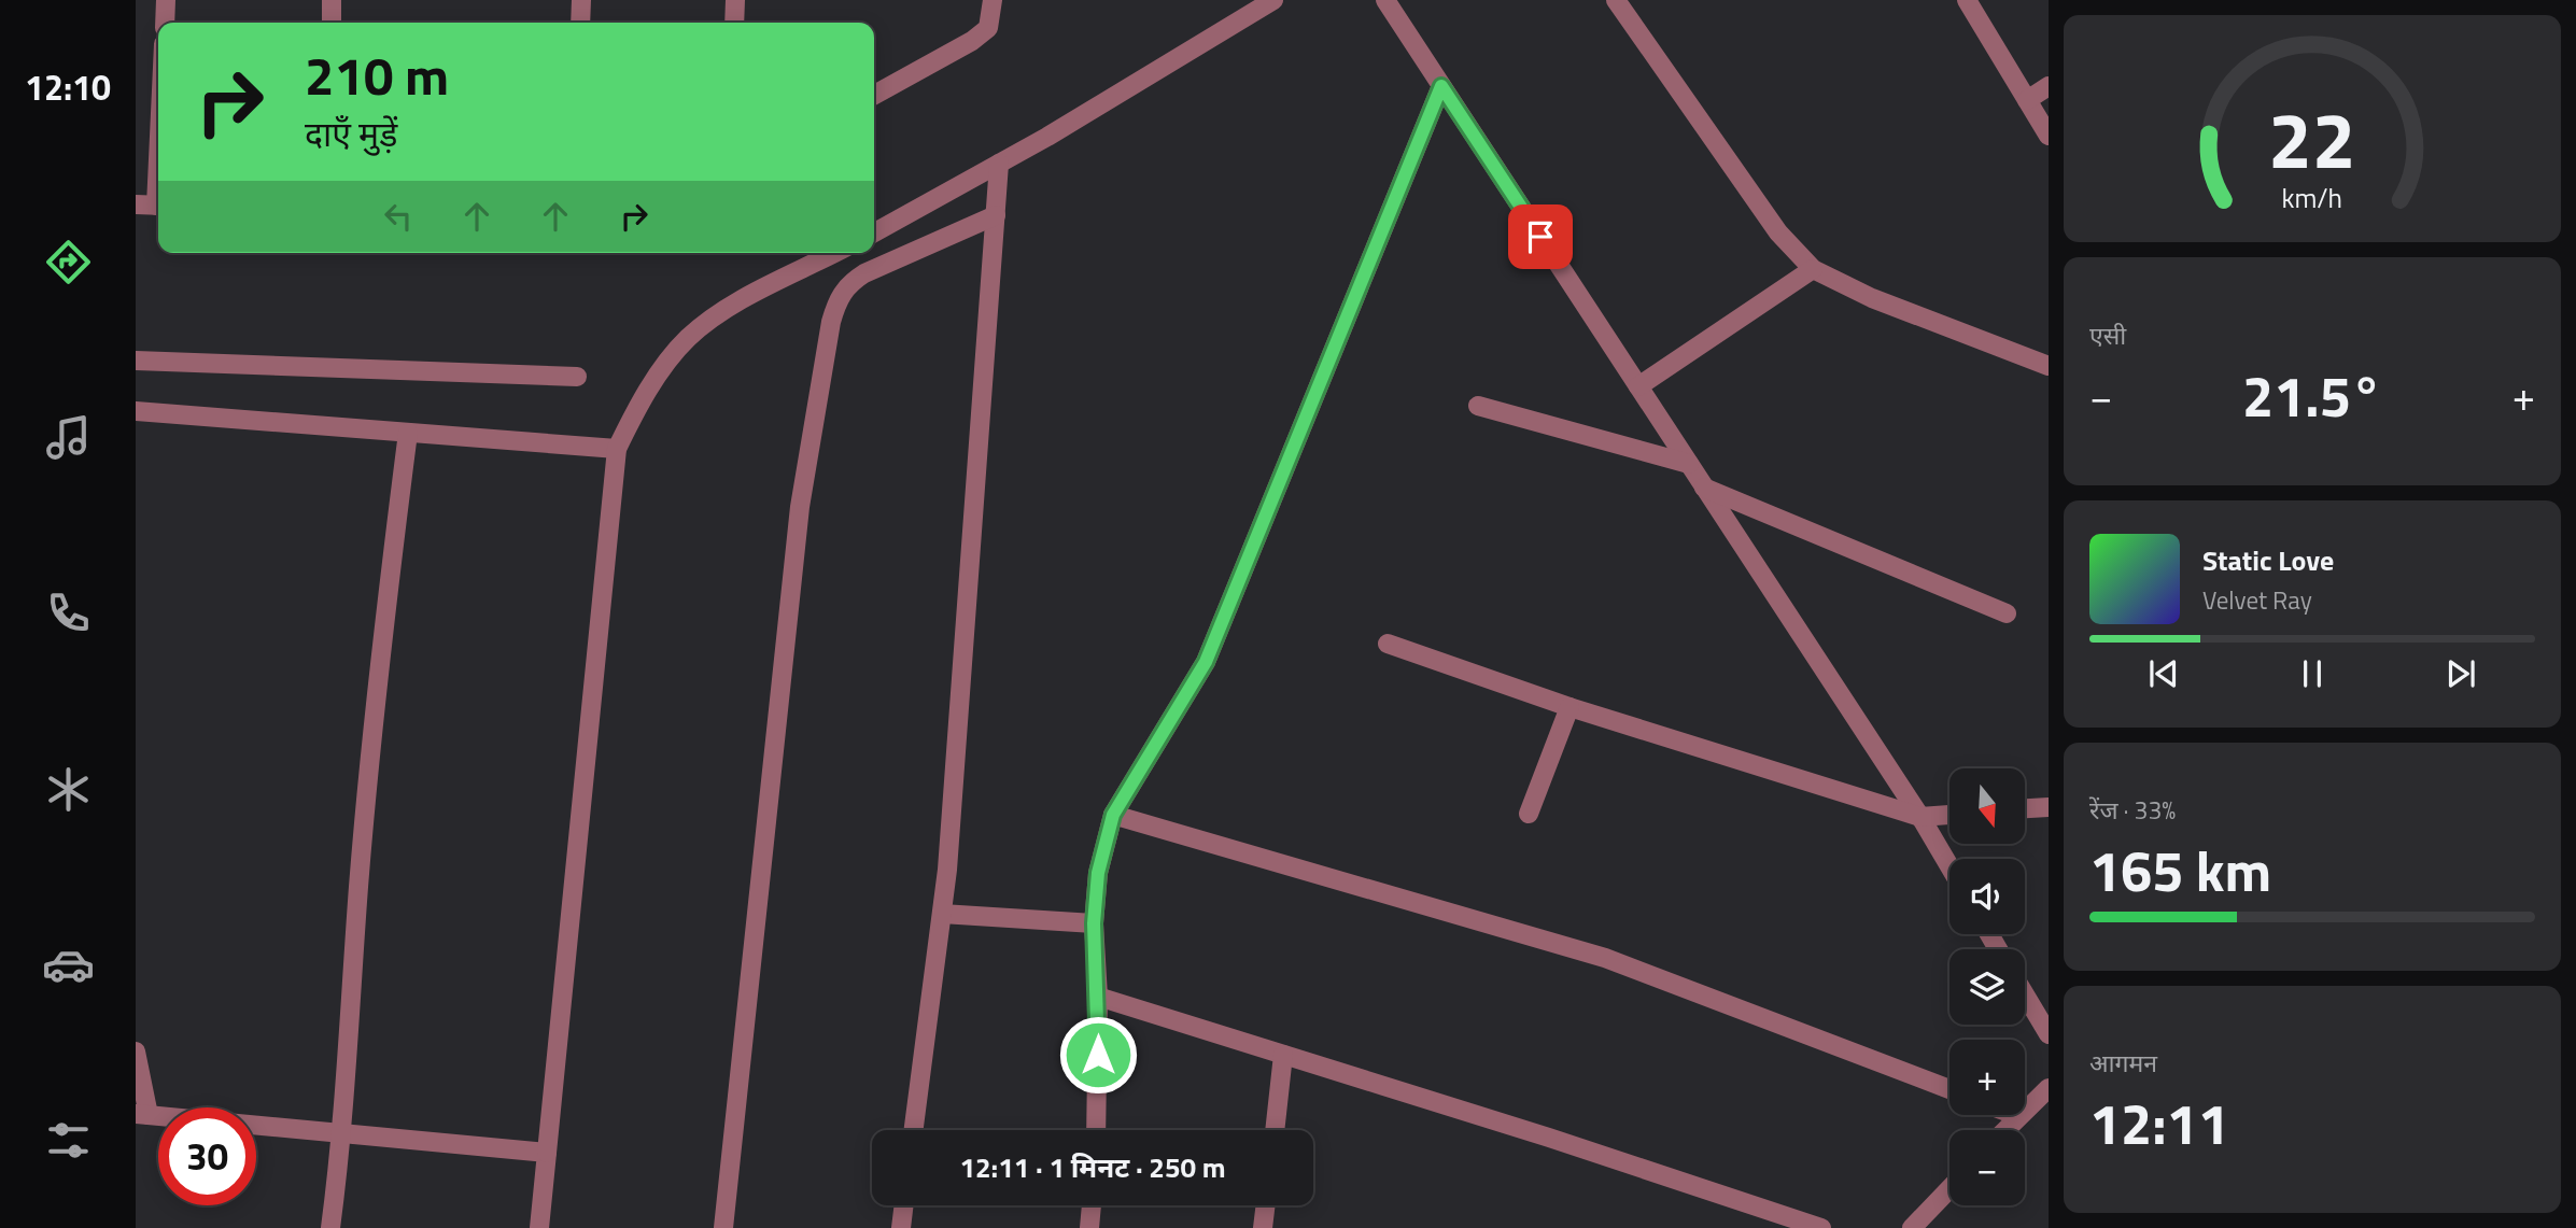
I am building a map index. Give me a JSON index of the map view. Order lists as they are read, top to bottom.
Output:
{
  "north": "bottom",
  "page": {
    "tabs": "12:10",
    "turn": ["210 m", "दाएँ मुड़ें"],
    "tile": [
      "एसी",
      ["रेंज · 33%", "165 km"],
      ["आगमन", "12:11"]
    ],
    "heat": ["−", "21.5°", "+"],
    "song": ["Static Love", "Velvet Ray"],
    "map_buttons": ["+", "−"],
    "limit": "30",
    "trip": "12:11 · 1 मिनट · 250 m",
    "gauge": ["22", "km/h"]
  }
}
